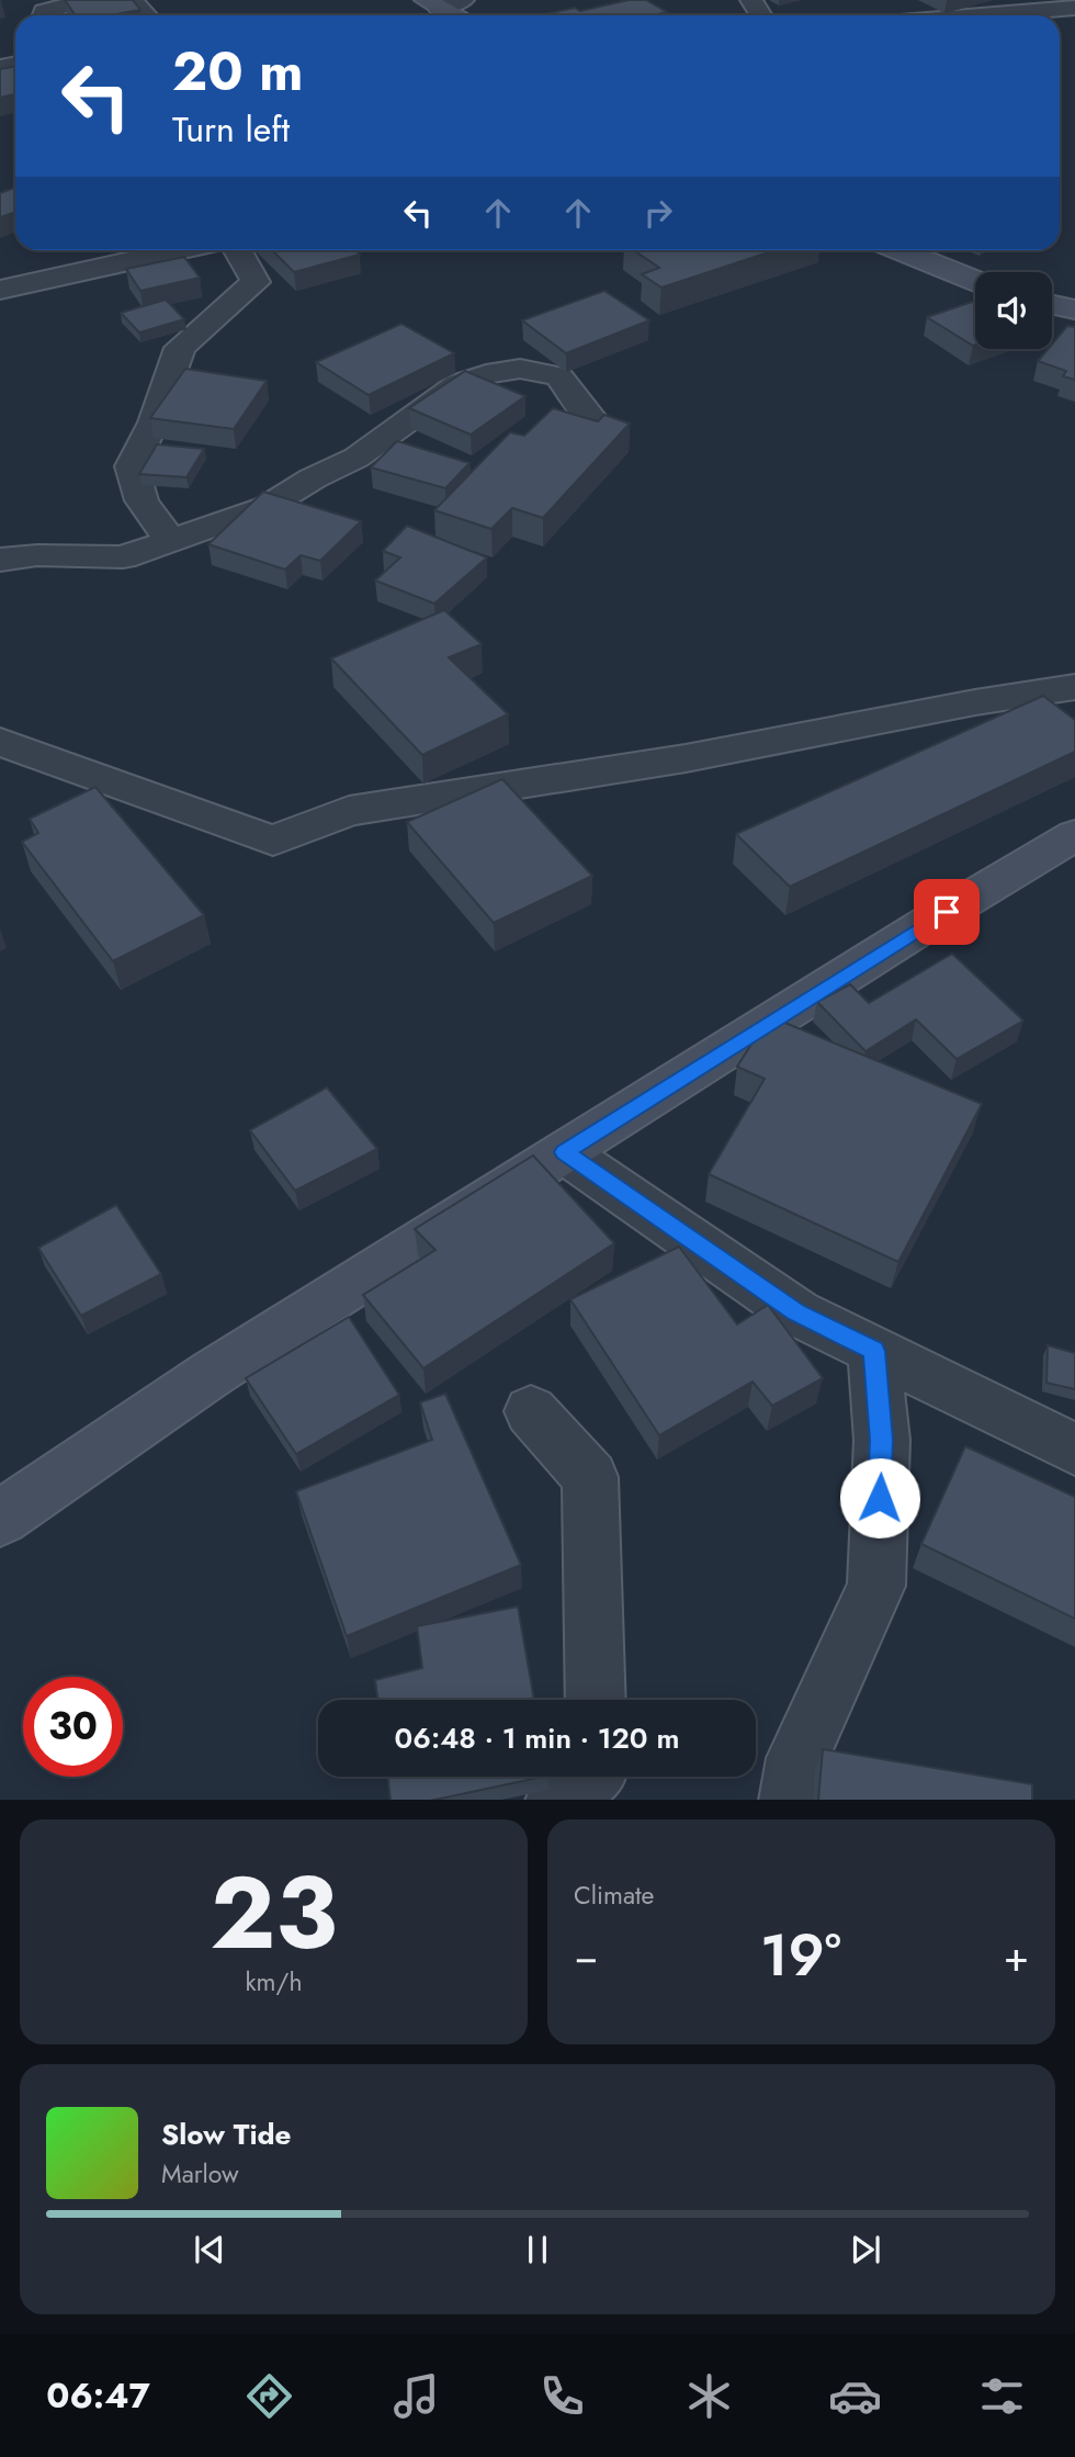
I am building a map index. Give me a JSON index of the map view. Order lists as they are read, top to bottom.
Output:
{
  "page": {
    "turn": ["20 m", "Turn left"],
    "limit": "30",
    "trip": "06:48 · 1 min · 120 m",
    "tile": [
      ["23", "km/h"],
      "Climate"
    ],
    "heat": ["−", "19°", "+"],
    "song": ["Slow Tide", "Marlow"],
    "tabs": "06:47"
  }
}
